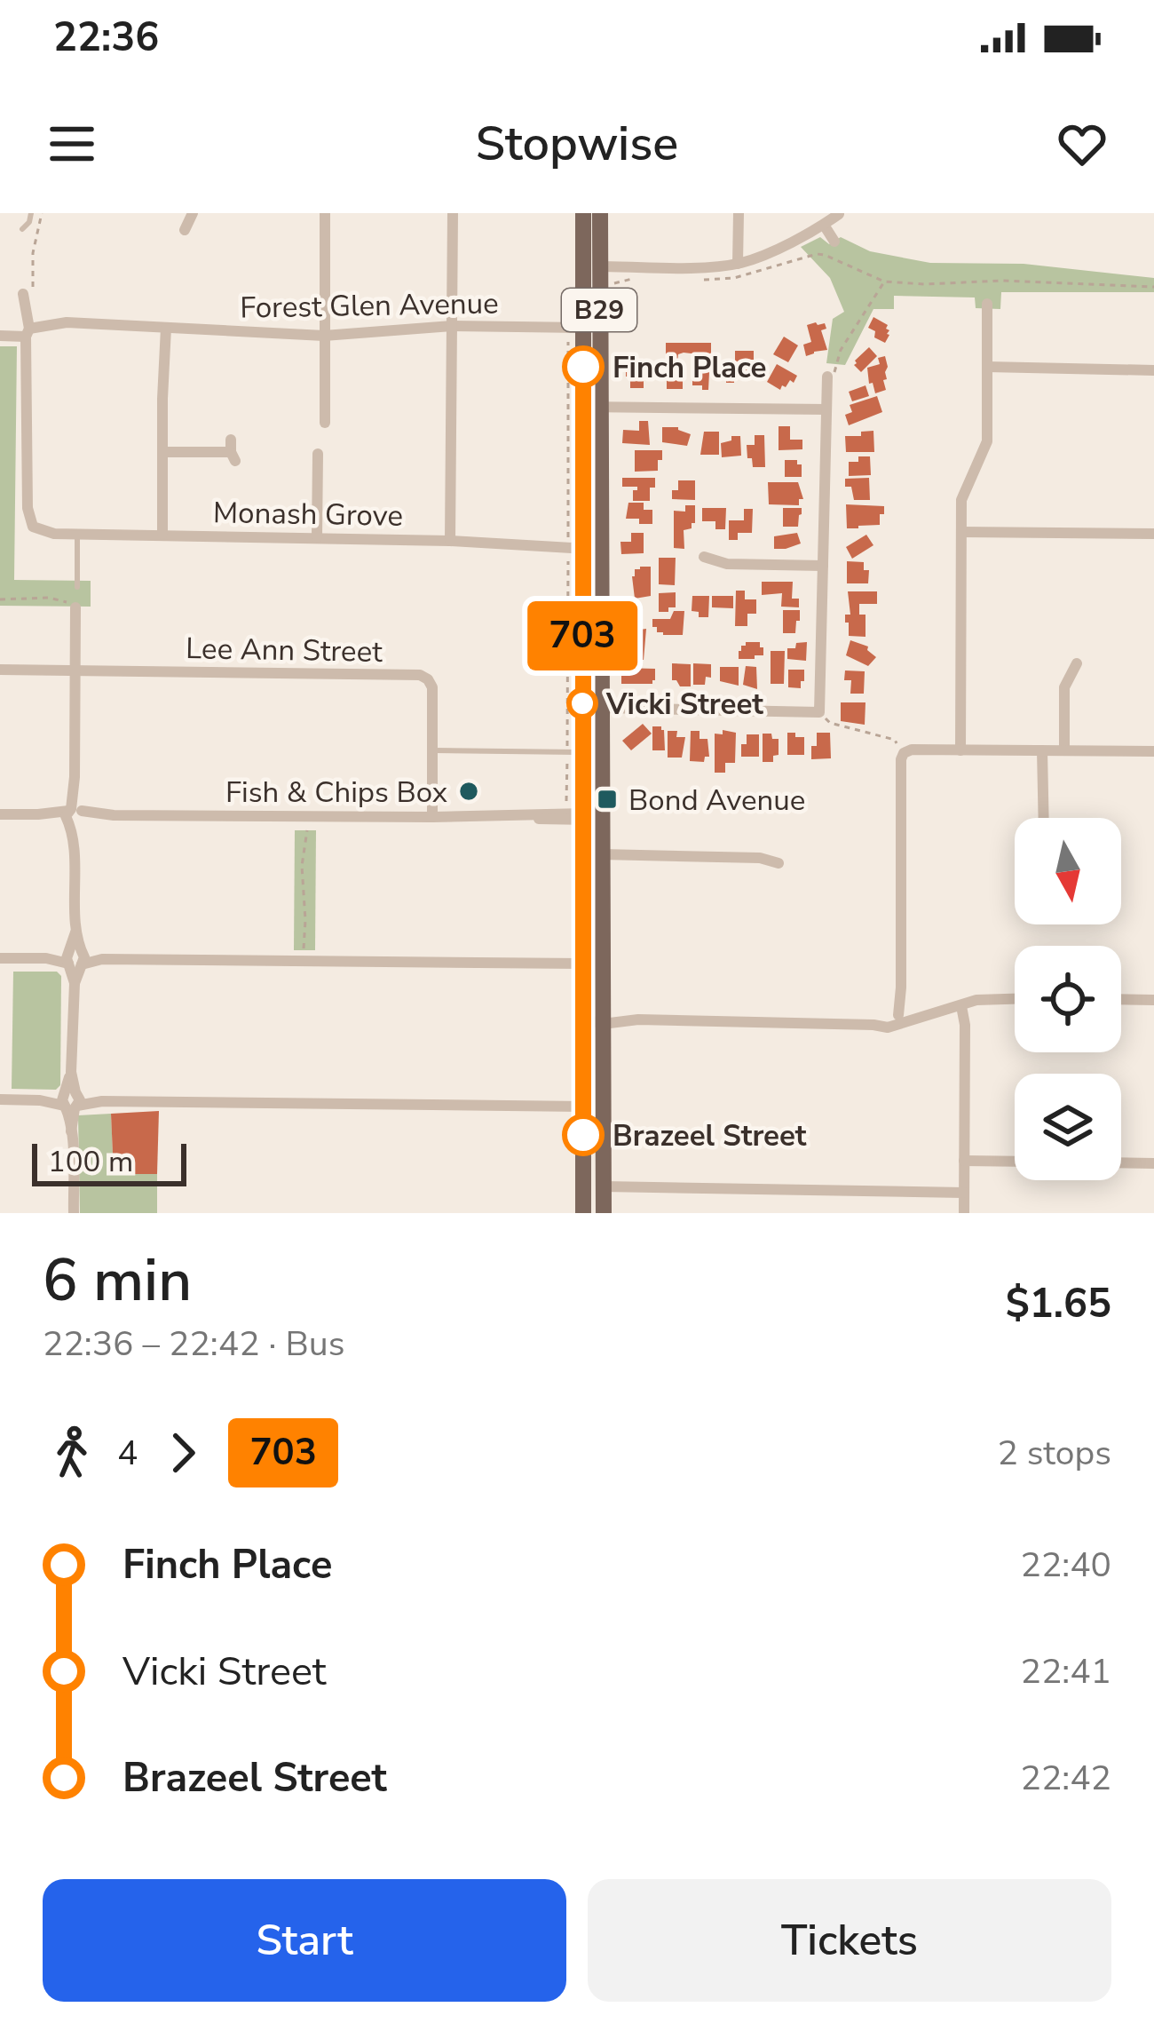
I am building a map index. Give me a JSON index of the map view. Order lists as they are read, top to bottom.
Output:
{
  "streets": {
    "main road": ["B29"],
    "street": ["Forest Glen Avenue", "Monash Grove", "Lee Ann Street"]
  },
  "crossings": [
    ["Forest Glen Avenue", "B29"],
    ["Forest Glen Avenue", "Monash Grove"],
    ["B29", "Monash Grove"]
  ],
  "places": {
    "other": [
      "Finch Place",
      "Vicki Street",
      "Fish & Chips Box",
      "Brazeel Street"
    ],
    "transit": ["Bond Avenue"]
  },
  "lines": ["bus line 703"],
  "scale_bar": "100 m",
  "north": "bottom",
  "page": {
    "status": "22:36",
    "header": "Stopwise",
    "on_map": "703",
    "scale": "100 m",
    "heading": ["6 min", "22:36 – 22:42 · Bus", "$1.65"],
    "legs": ["4", "703", "2 stops"],
    "list": [
      {
        "name": "Finch Place",
        "value": "22:40"
      },
      {
        "name": "Vicki Street",
        "value": "22:41"
      },
      {
        "name": "Brazeel Street",
        "value": "22:42"
      }
    ],
    "buttons": ["Start", "Tickets"]
  }
}
